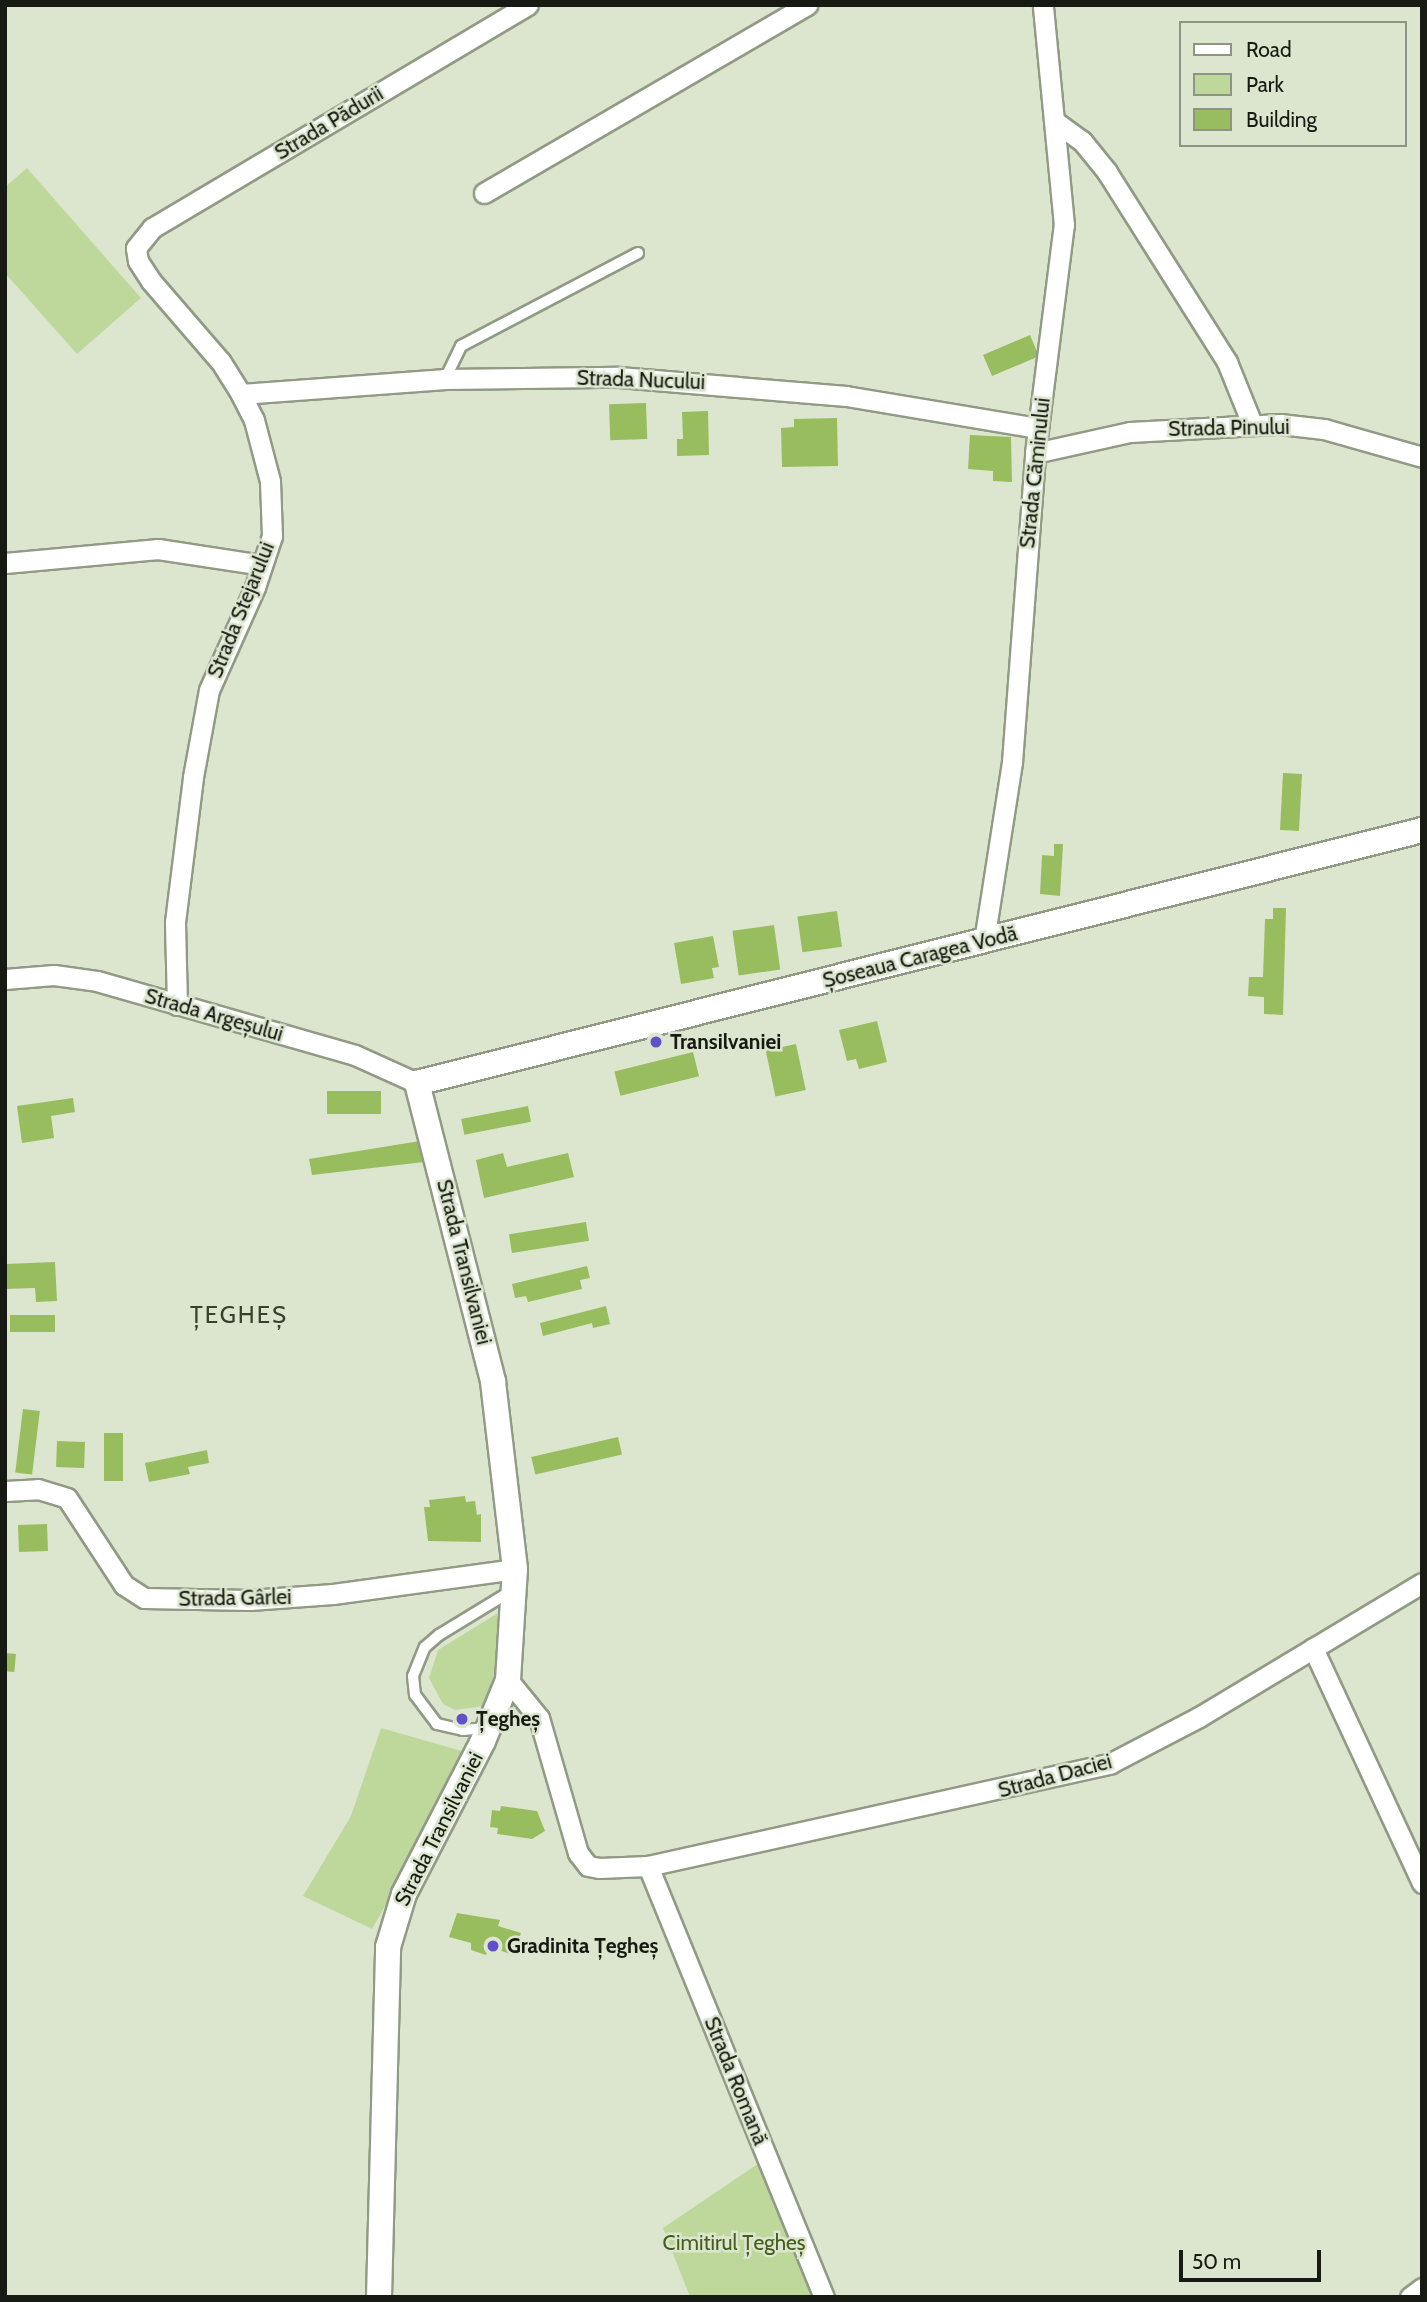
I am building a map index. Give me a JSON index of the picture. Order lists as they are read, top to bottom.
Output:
{
  "streets": {
    "street": [
      "Strada Pădurii",
      "Strada Nucului",
      "Strada Pinului",
      "Strada Căminului",
      "Strada Stejarului",
      "Șoseaua Caragea Vodă",
      "Strada Argeșului",
      "Strada Transilvaniei",
      "Strada Gârlei",
      "Strada Daciei",
      "Strada Romană"
    ]
  },
  "crossings": [
    ["Strada Pădurii", "Strada Stejarului"],
    ["Strada Nucului", "Strada Căminului"],
    ["Strada Nucului", "Strada Stejarului"],
    ["Strada Pinului", "Strada Căminului"],
    ["Strada Căminului", "Șoseaua Caragea Vodă"],
    ["Strada Stejarului", "Strada Argeșului"],
    ["Șoseaua Caragea Vodă", "Strada Argeșului"],
    ["Șoseaua Caragea Vodă", "Strada Transilvaniei"],
    ["Strada Argeșului", "Strada Transilvaniei"],
    ["Strada Transilvaniei", "Strada Gârlei"],
    ["Strada Transilvaniei", "Strada Daciei"],
    ["Strada Daciei", "Strada Romană"]
  ],
  "districts": ["ȚEGHEȘ"],
  "parks": ["Cimitirul Țegheș"],
  "places": ["Transilvaniei", "Țegheș", "Gradinita Țegheș"],
  "legend": ["Road", "Park", "Building"],
  "scale_bar": "50 m"
}
